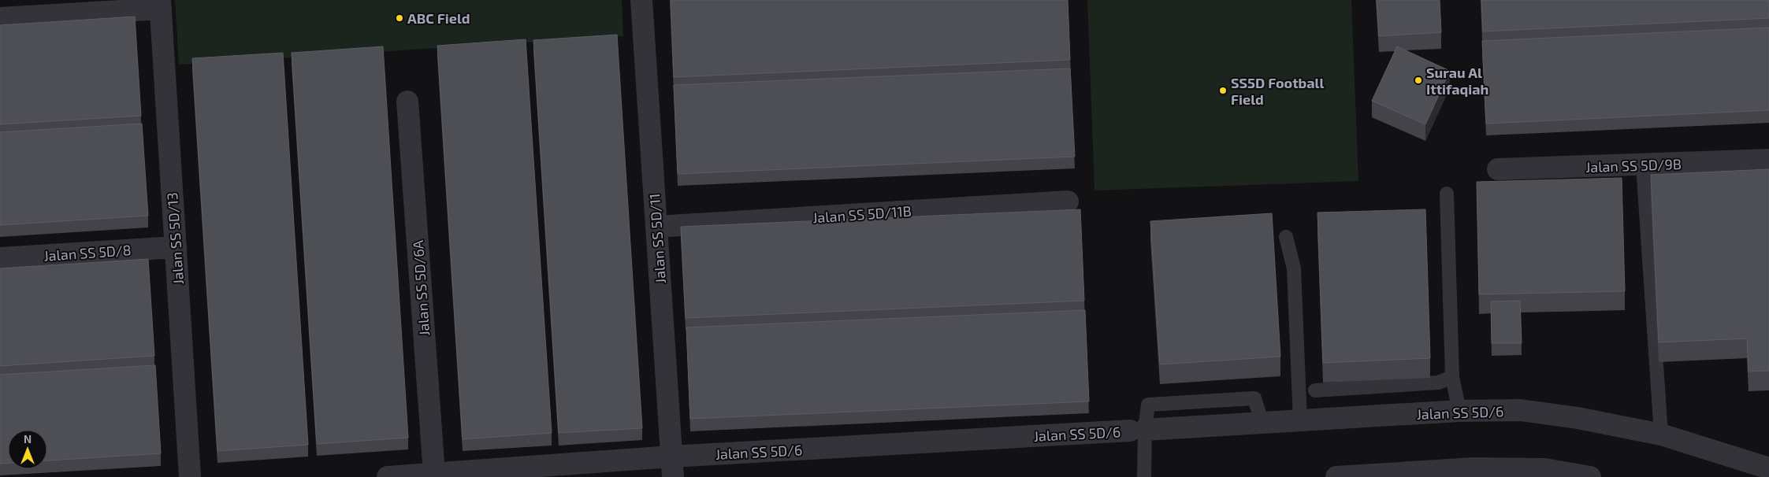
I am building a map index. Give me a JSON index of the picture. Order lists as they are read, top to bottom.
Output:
{
  "streets": {
    "street": [
      "Jalan SS 5D/9B",
      "Jalan SS 5D/11B",
      "Jalan SS 5D/13",
      "Jalan SS 5D/11",
      "Jalan SS 5D/8",
      "Jalan SS 5D/6A",
      "Jalan SS 5D/6"
    ]
  },
  "crossings": [
    ["Jalan SS 5D/11B", "Jalan SS 5D/11"],
    ["Jalan SS 5D/13", "Jalan SS 5D/8"],
    ["Jalan SS 5D/11", "Jalan SS 5D/6"],
    ["Jalan SS 5D/6A", "Jalan SS 5D/6"]
  ],
  "places": ["ABC Field", "Surau Al Ittifaqiah", "SS5D Football Field"],
  "north": "top"
}
